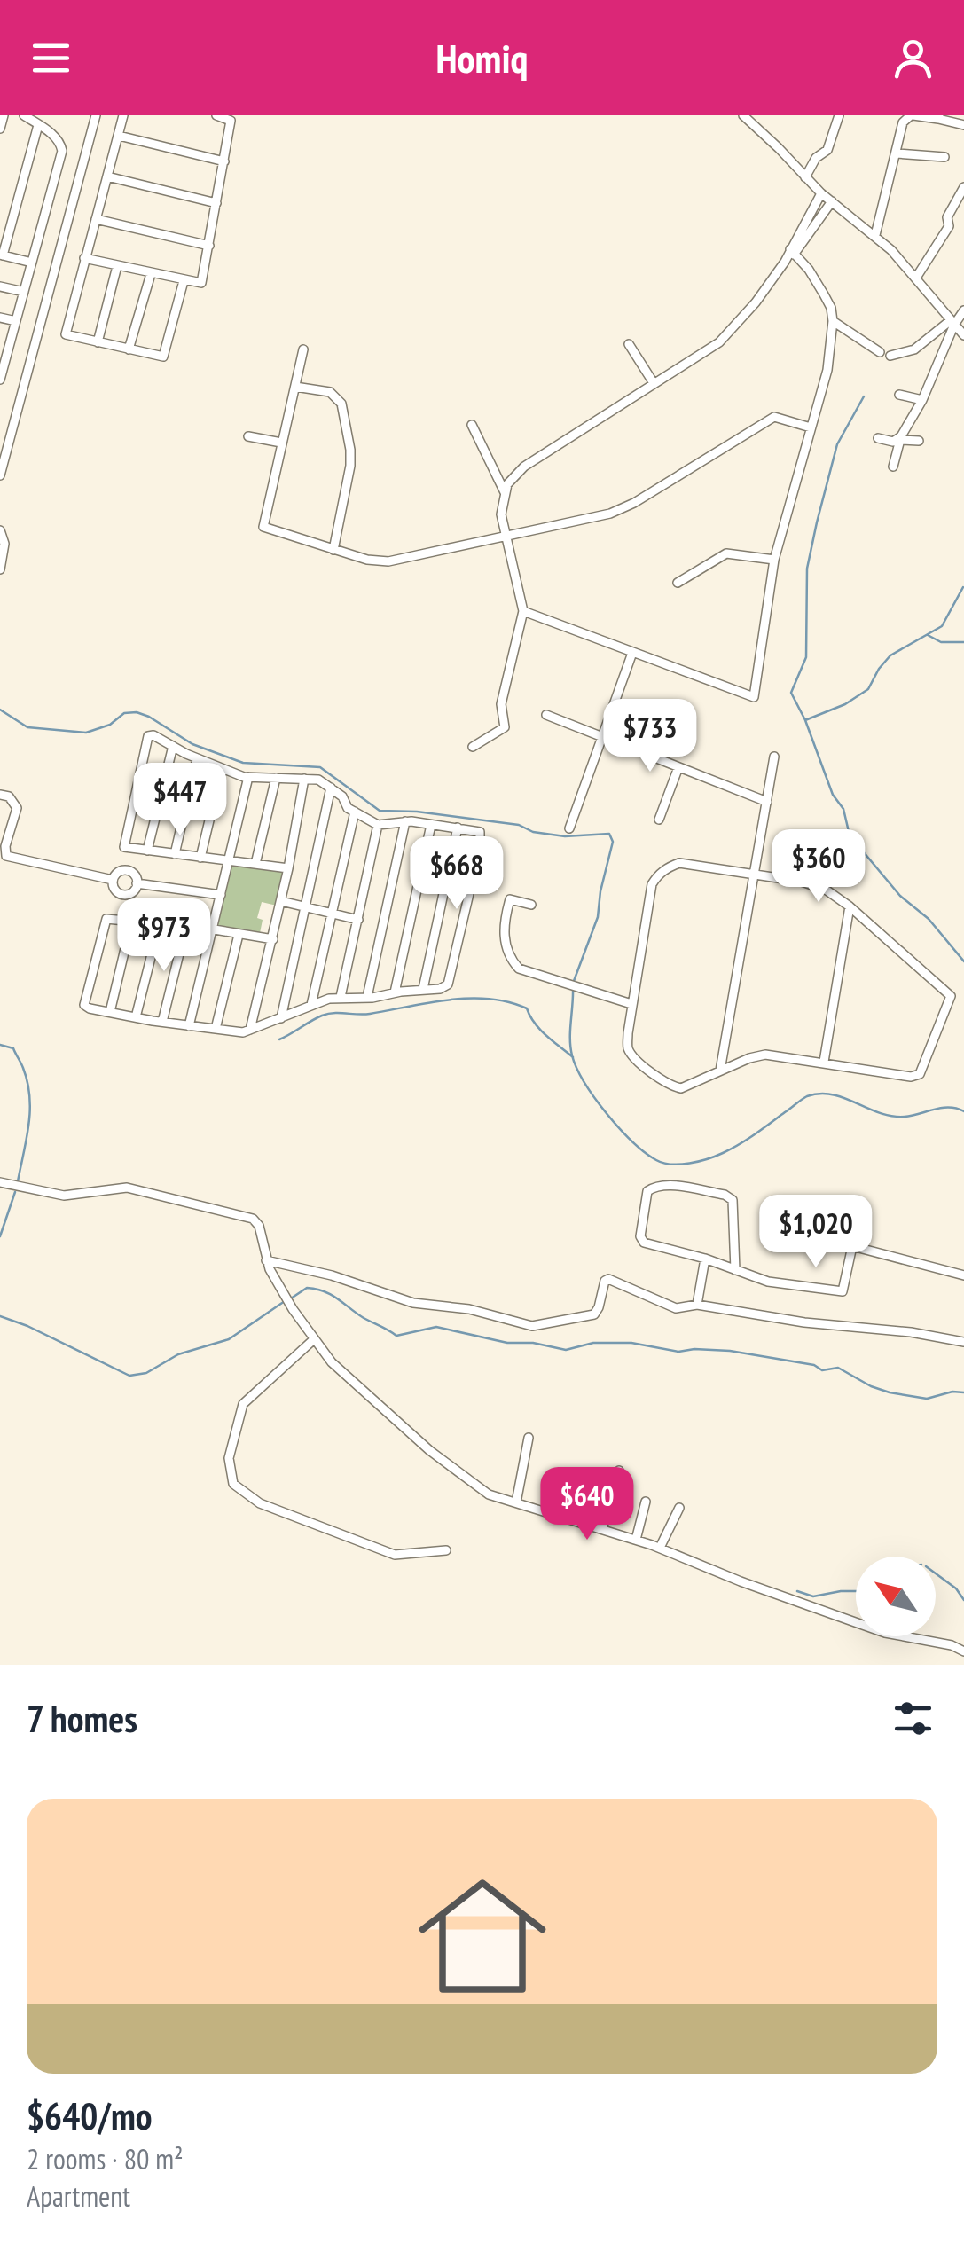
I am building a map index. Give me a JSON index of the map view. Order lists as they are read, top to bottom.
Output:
{
  "north": "top left",
  "page": {
    "header": "Homiq",
    "price": [
      "$733",
      "$447",
      "$360",
      "$668",
      "$973",
      "$1,020",
      "$640"
    ],
    "heading": "7 homes",
    "list": [
      {
        "name": "$640/mo",
        "note": "2 rooms · 80 m² · Apartment"
      }
    ]
  }
}
